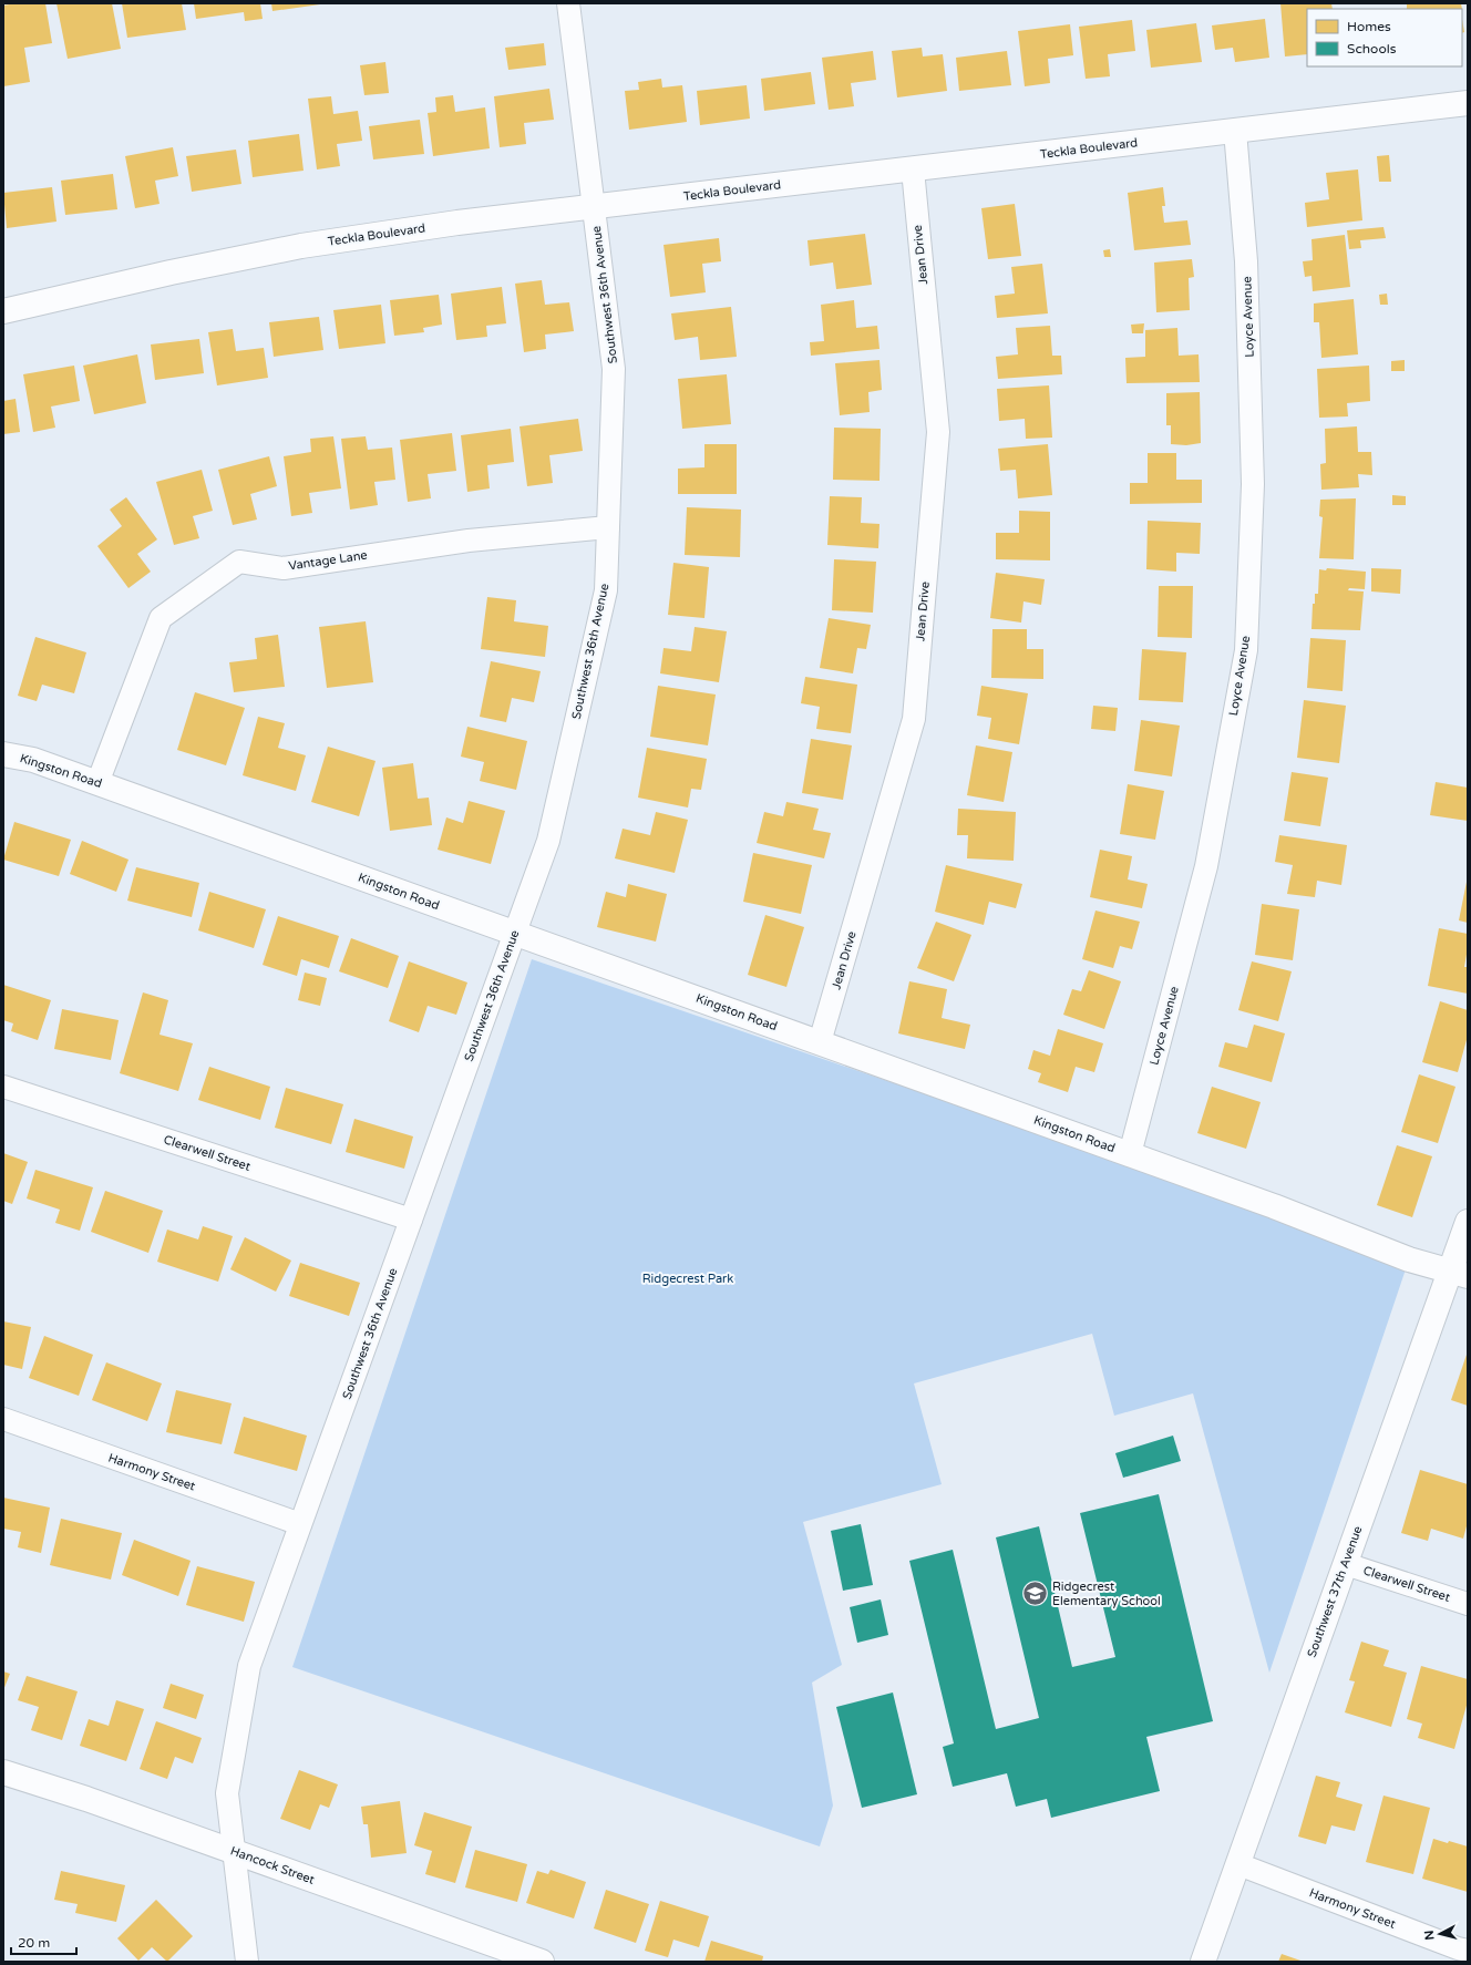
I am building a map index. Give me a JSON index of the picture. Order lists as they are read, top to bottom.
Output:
{
  "streets": {
    "street": [
      "Teckla Boulevard",
      "Jean Drive",
      "Southwest 36th Avenue",
      "Loyce Avenue",
      "Vantage Lane",
      "Kingston Road",
      "Clearwell Street",
      "Harmony Street",
      "Southwest 37th Avenue",
      "Hancock Street"
    ]
  },
  "crossings": [
    ["Teckla Boulevard", "Jean Drive"],
    ["Teckla Boulevard", "Southwest 36th Avenue"],
    ["Teckla Boulevard", "Loyce Avenue"],
    ["Jean Drive", "Kingston Road"],
    ["Southwest 36th Avenue", "Vantage Lane"],
    ["Southwest 36th Avenue", "Kingston Road"],
    ["Southwest 36th Avenue", "Clearwell Street"],
    ["Southwest 36th Avenue", "Harmony Street"],
    ["Southwest 36th Avenue", "Hancock Street"],
    ["Loyce Avenue", "Kingston Road"],
    ["Vantage Lane", "Kingston Road"],
    ["Kingston Road", "Southwest 37th Avenue"],
    ["Clearwell Street", "Southwest 37th Avenue"],
    ["Harmony Street", "Southwest 37th Avenue"]
  ],
  "parks": ["Ridgecrest Park"],
  "places": {
    "school or university": ["Ridgecrest Elementary School"]
  },
  "legend": ["Homes", "Schools"],
  "scale_bar": "20 m",
  "north": "left"
}
